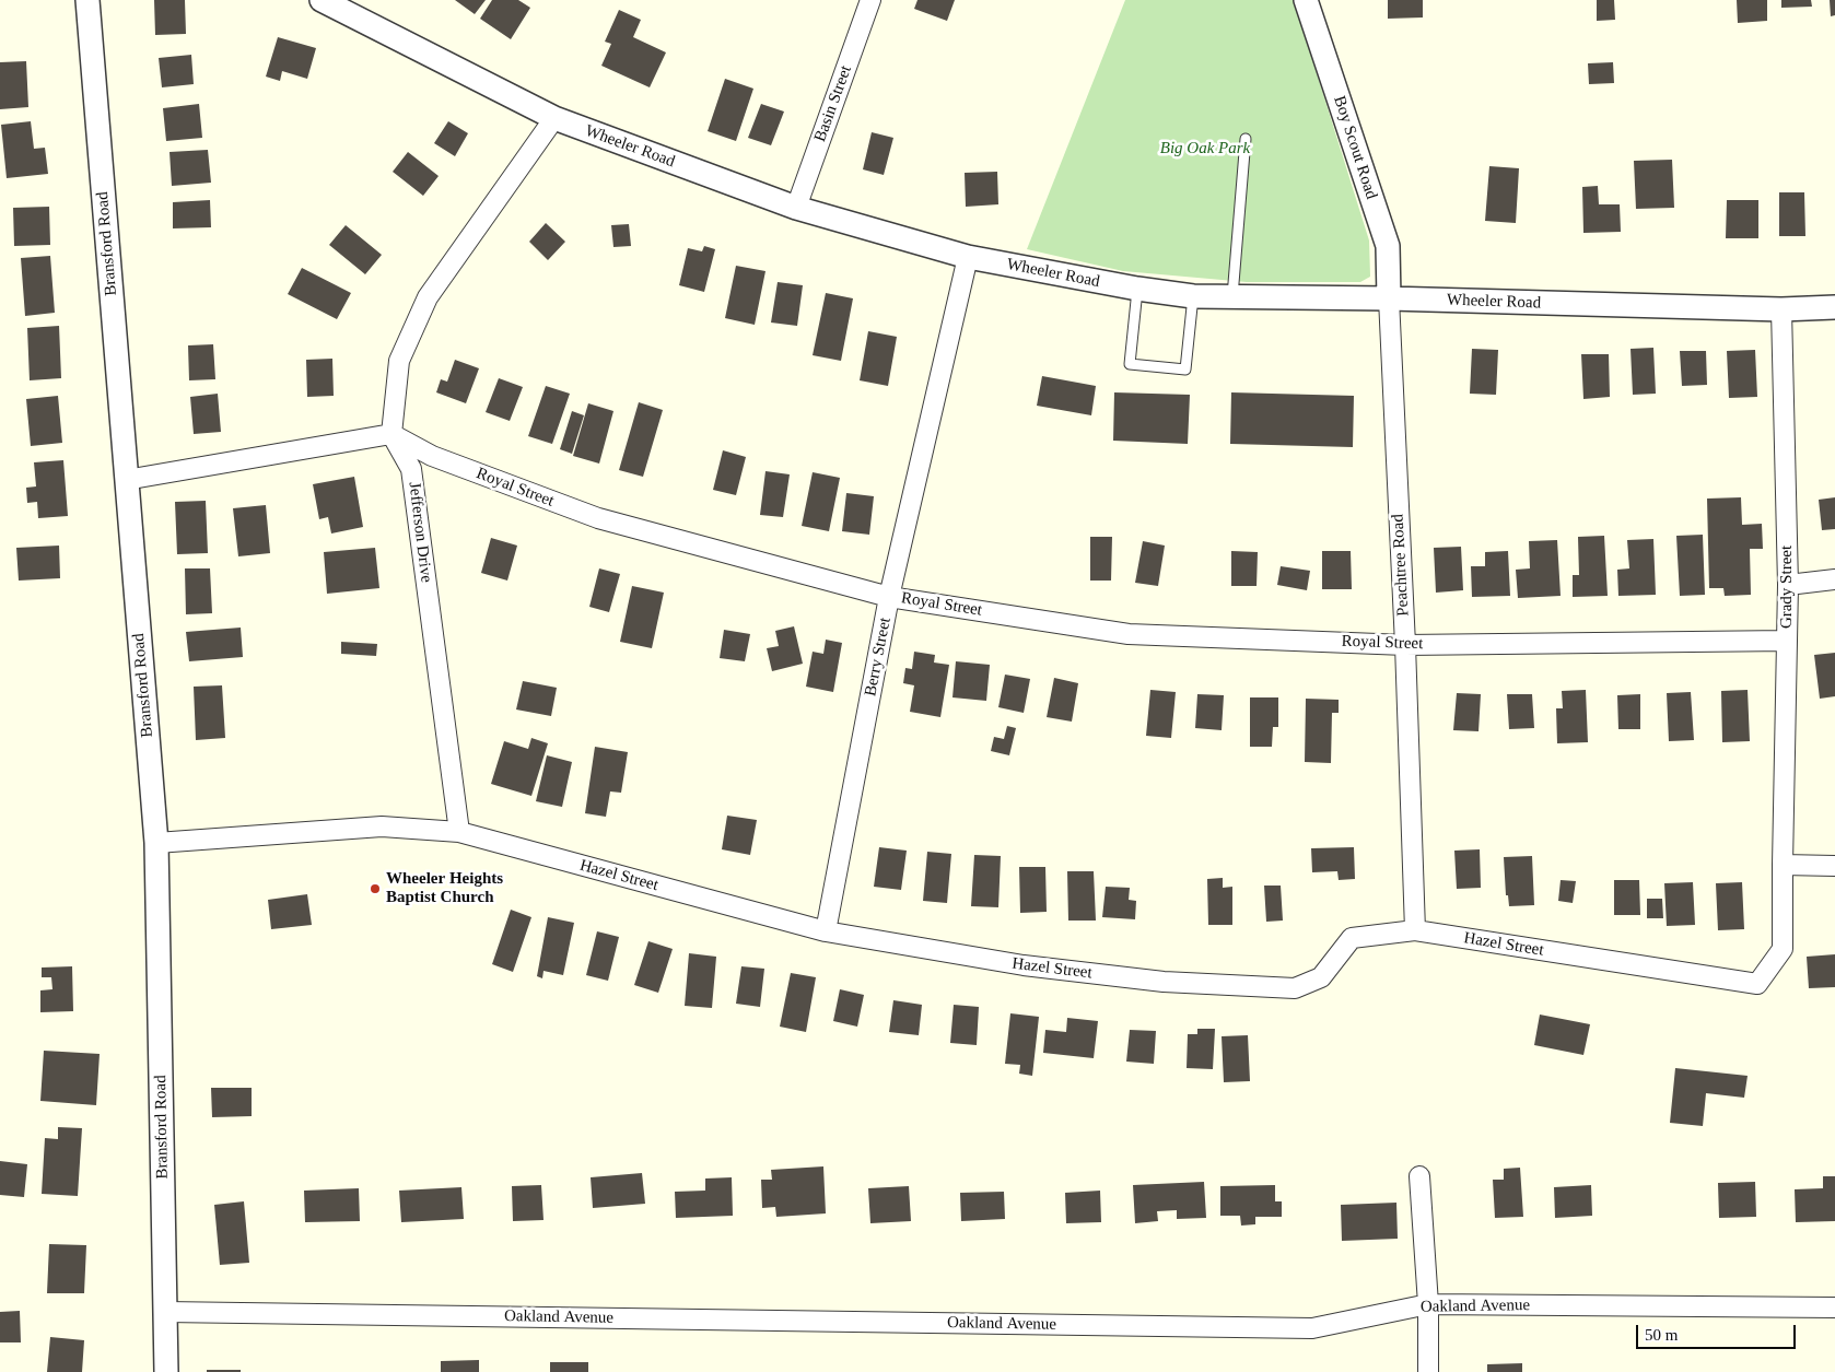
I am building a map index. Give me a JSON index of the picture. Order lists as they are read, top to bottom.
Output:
{
  "streets": {
    "street": [
      "Basin Street",
      "Wheeler Road",
      "Boy Scout Road",
      "Bransford Road",
      "Royal Street",
      "Jefferson Drive",
      "Peachtree Road",
      "Grady Street",
      "Berry Street",
      "Hazel Street",
      "Oakland Avenue"
    ]
  },
  "crossings": [
    ["Basin Street", "Wheeler Road"],
    ["Wheeler Road", "Boy Scout Road"],
    ["Wheeler Road", "Peachtree Road"],
    ["Wheeler Road", "Grady Street"],
    ["Wheeler Road", "Berry Street"],
    ["Boy Scout Road", "Peachtree Road"],
    ["Bransford Road", "Hazel Street"],
    ["Bransford Road", "Oakland Avenue"],
    ["Royal Street", "Jefferson Drive"],
    ["Royal Street", "Peachtree Road"],
    ["Royal Street", "Grady Street"],
    ["Royal Street", "Berry Street"],
    ["Jefferson Drive", "Hazel Street"],
    ["Peachtree Road", "Hazel Street"],
    ["Grady Street", "Hazel Street"],
    ["Berry Street", "Hazel Street"]
  ],
  "parks": ["Big Oak Park"],
  "places": ["Wheeler Heights Baptist Church"],
  "scale_bar": "50 m"
}
